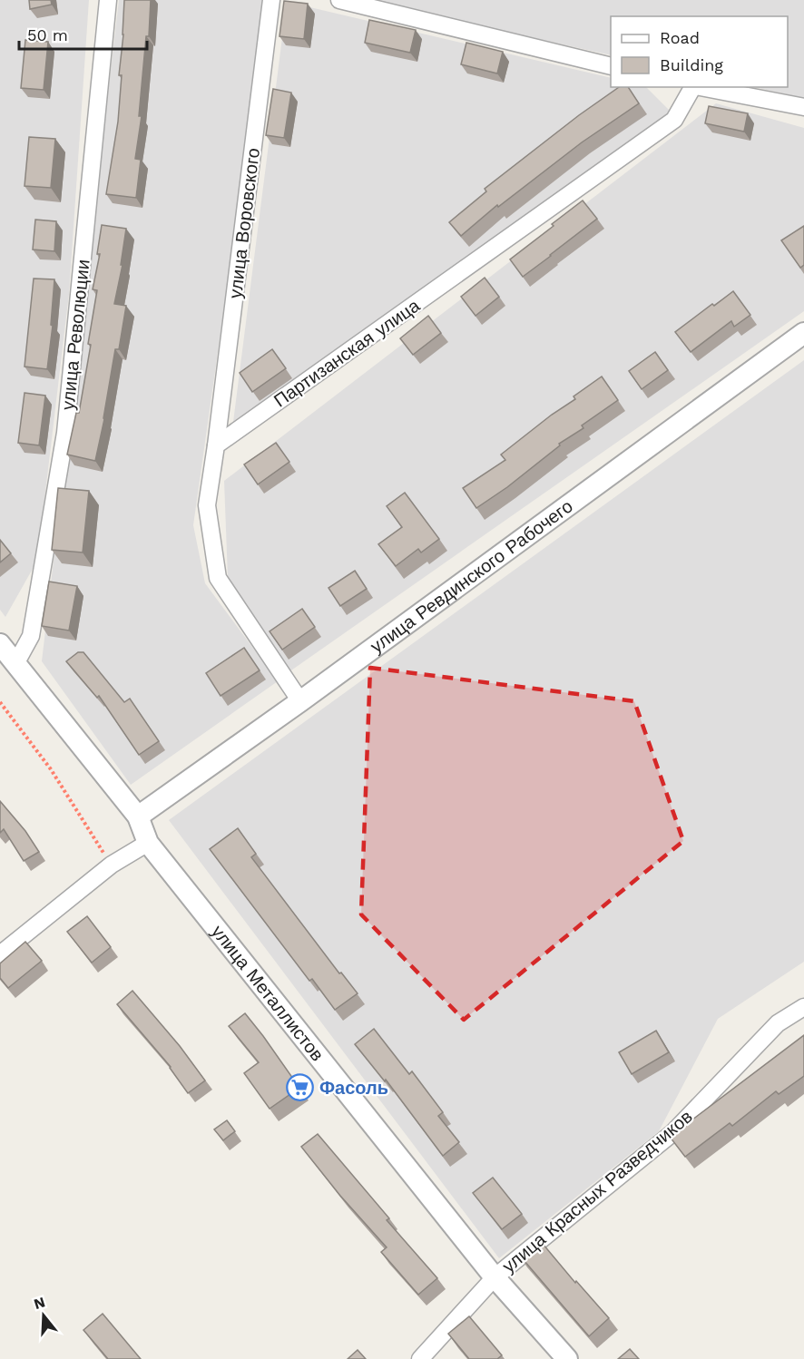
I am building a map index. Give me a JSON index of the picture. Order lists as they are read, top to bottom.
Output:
{
  "streets": {
    "street": [
      "улица Воровского",
      "улица Революции",
      "Партизанская улица",
      "улица Ревдинского Рабочего",
      "улица Металлистов",
      "улица Красных Разведчиков"
    ]
  },
  "crossings": [
    ["улица Воровского", "Партизанская улица"],
    ["улица Революции", "улица Металлистов"],
    ["улица Ревдинского Рабочего", "улица Металлистов"],
    ["улица Металлистов", "улица Красных Разведчиков"]
  ],
  "places": {
    "supermarket": ["Фасоль"]
  },
  "legend": ["Road", "Building"],
  "scale_bar": "50 m",
  "north": "top"
}
